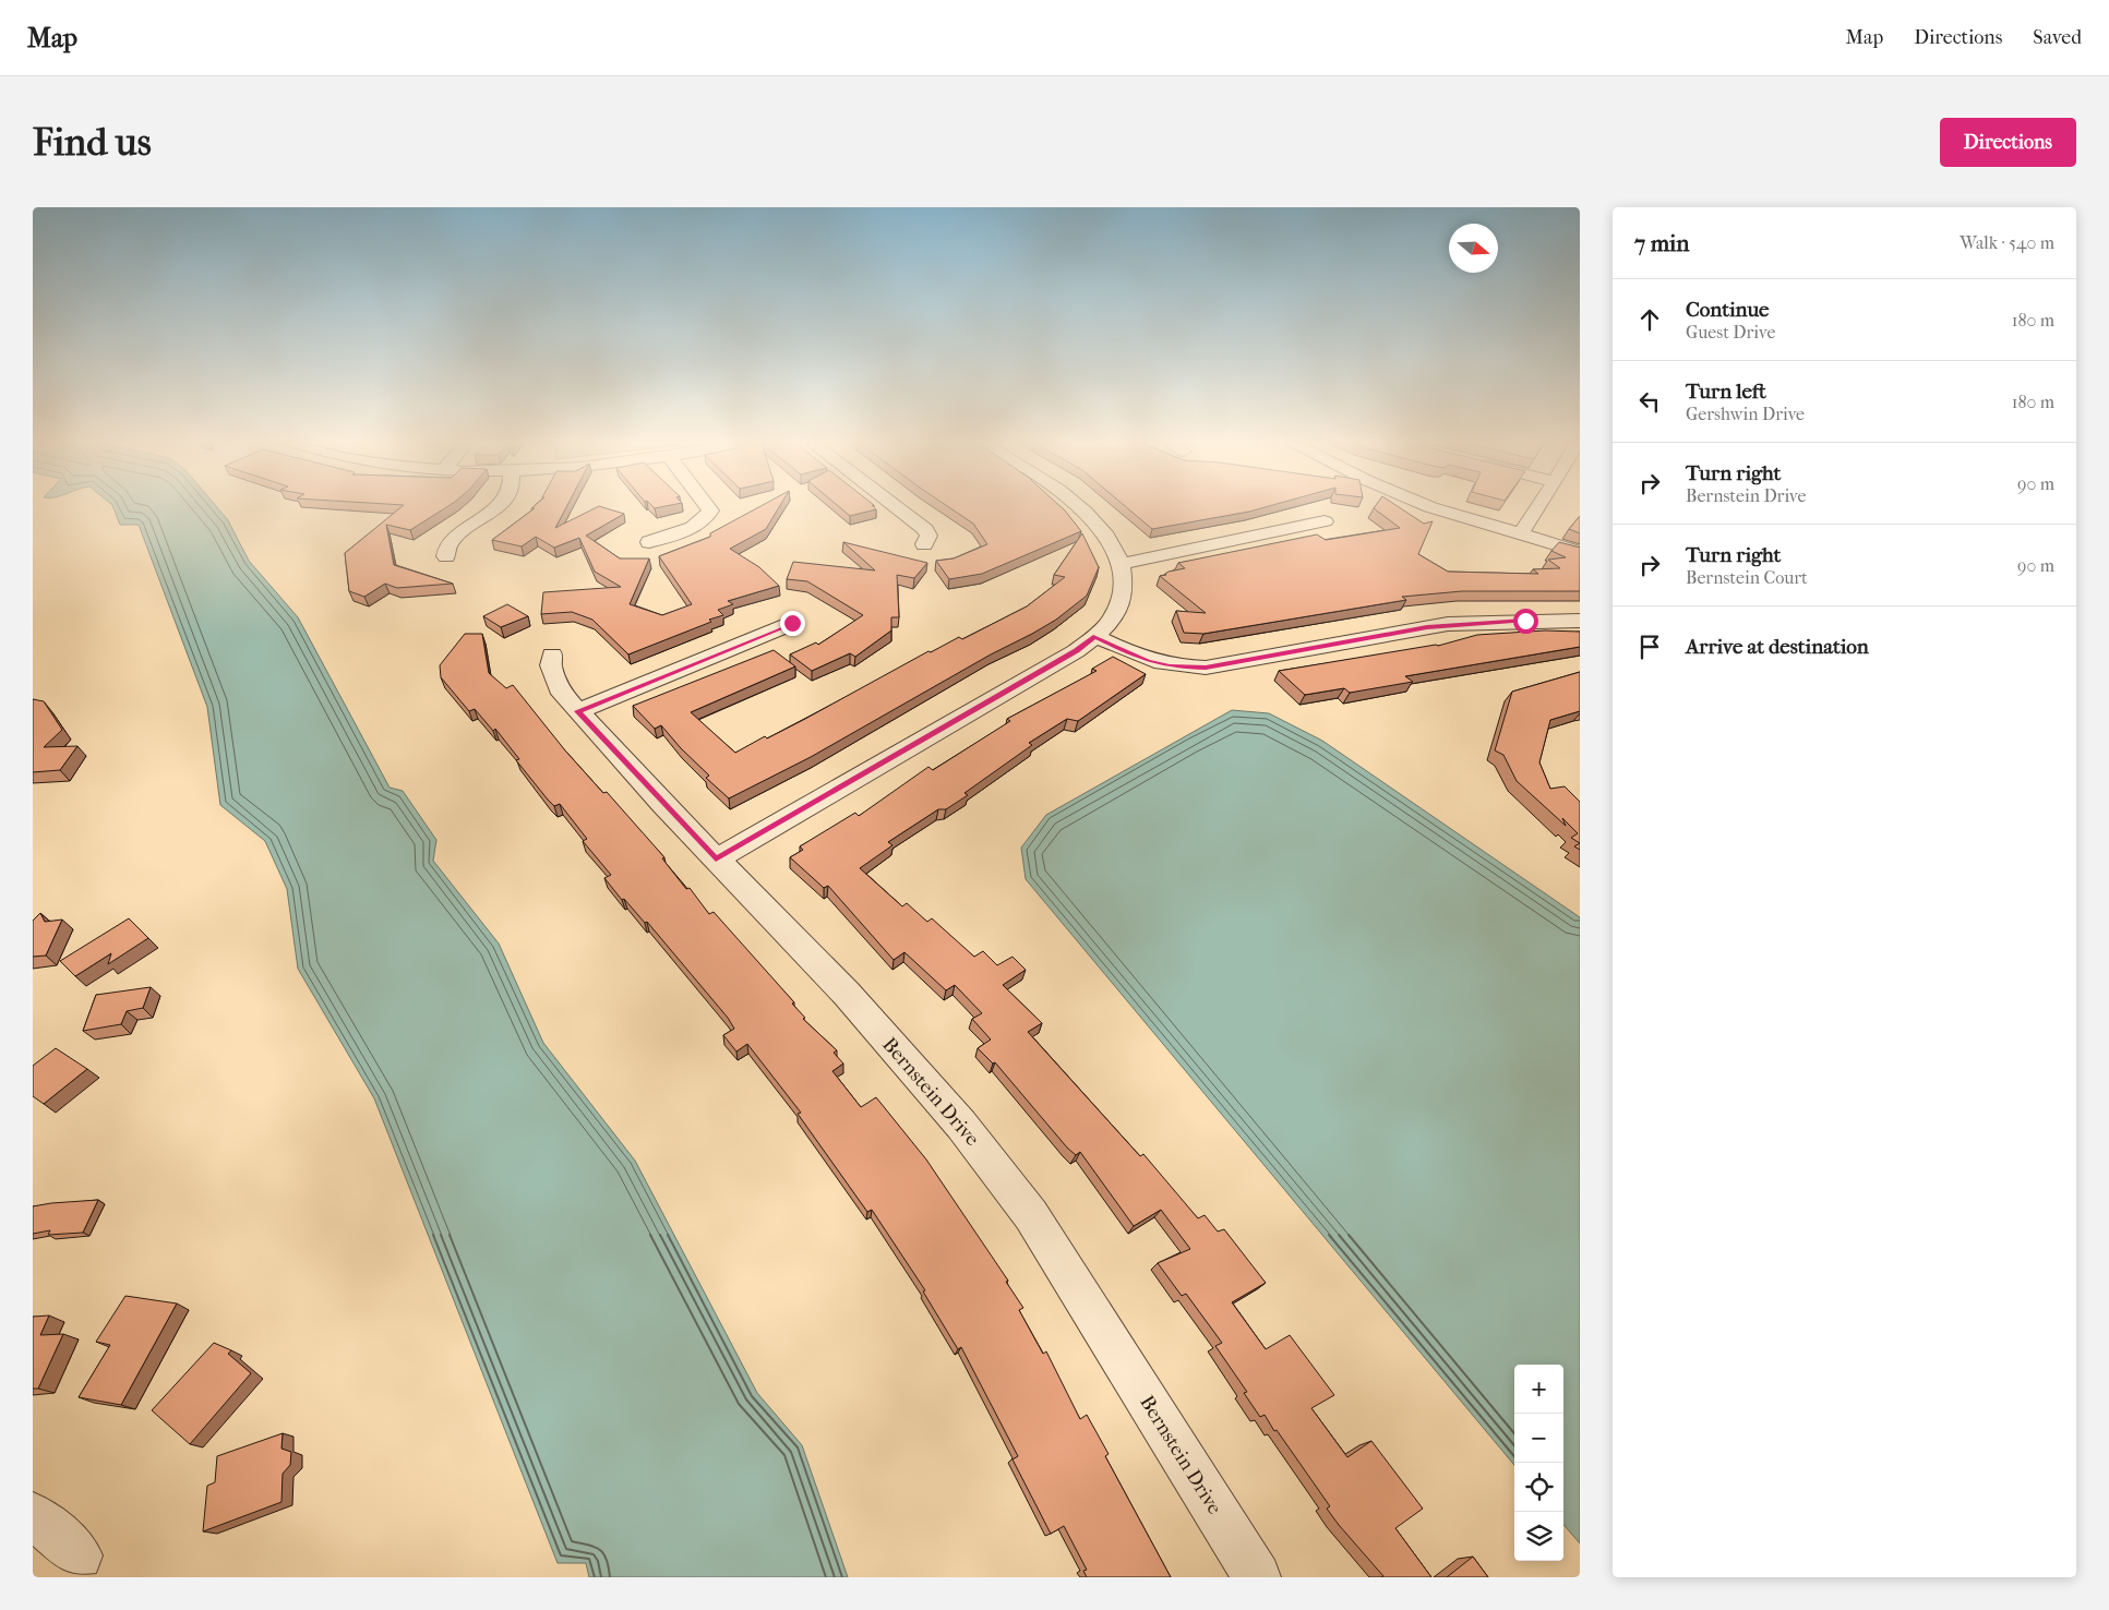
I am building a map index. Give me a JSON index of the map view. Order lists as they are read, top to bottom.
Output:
{
  "streets": {
    "street": ["Bernstein Drive"]
  },
  "north": "right",
  "page": {
    "header": "Map",
    "nav": ["Map", "Directions", "Saved"],
    "buttons": "Directions",
    "title": "Find us",
    "heading": ["7 min", "Walk · 540 m"],
    "list": [
      ["Continue", "Guest Drive", "180 m"],
      ["Turn left", "Gershwin Drive", "180 m"],
      ["Turn right", "Bernstein Drive", "90 m"],
      ["Turn right", "Bernstein Court", "90 m"],
      "Arrive at destination"
    ],
    "map_buttons": ["+", "−"]
  }
}
